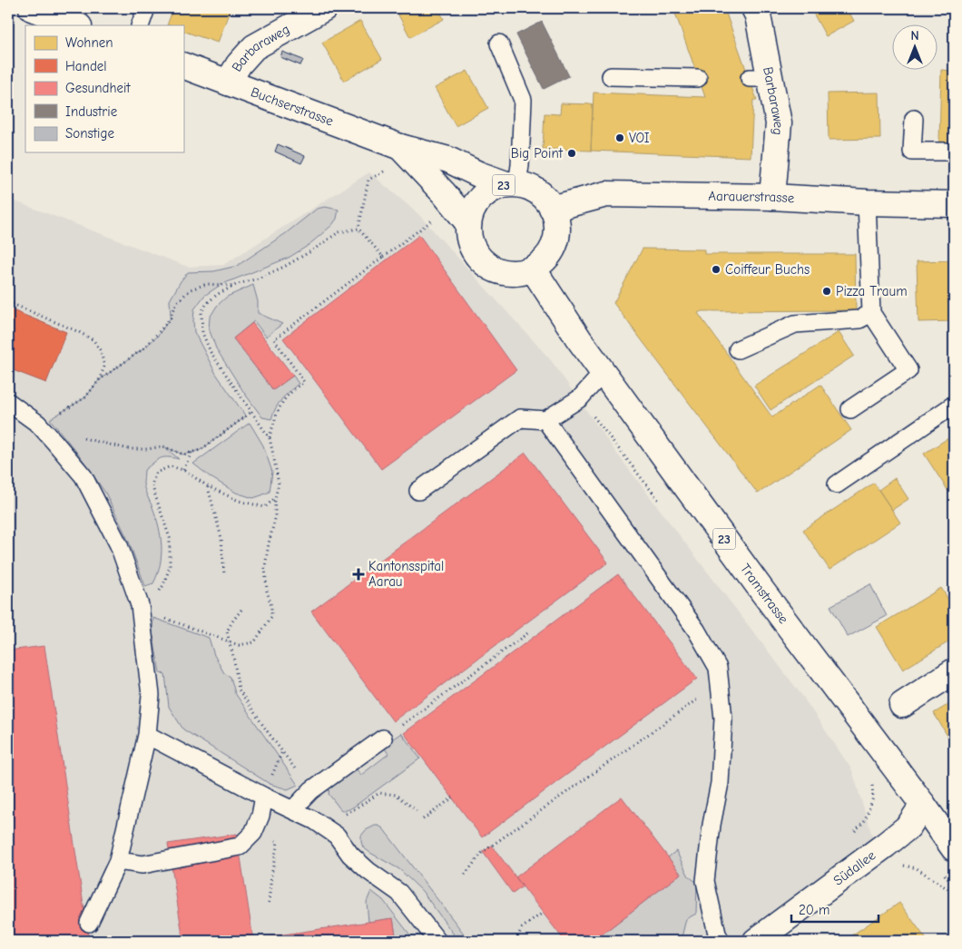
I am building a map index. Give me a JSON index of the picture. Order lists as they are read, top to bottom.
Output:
{
  "streets": {
    "main road": [
      "Barbaraweg",
      "Buchserstrasse",
      "23",
      "Aarauerstrasse",
      "Tramstrasse",
      "Südallee"
    ]
  },
  "crossings": [
    ["Barbaraweg", "Buchserstrasse"],
    ["Barbaraweg", "Aarauerstrasse"],
    ["Buchserstrasse", "23"],
    ["Buchserstrasse", "Aarauerstrasse"],
    ["Buchserstrasse", "Tramstrasse"],
    ["23", "Aarauerstrasse"],
    ["23", "Tramstrasse"],
    ["Aarauerstrasse", "Tramstrasse"],
    ["Tramstrasse", "Südallee"]
  ],
  "places": {
    "other": [
      "VOI",
      "Big Point",
      "Coiffeur Buchs",
      "Pizza Traum"
    ],
    "health": ["Kantonsspital Aarau"]
  },
  "legend": [
    "Wohnen",
    "Handel",
    "Gesundheit",
    "Industrie",
    "Sonstige"
  ],
  "scale_bar": "20 m",
  "north": "top"
}
